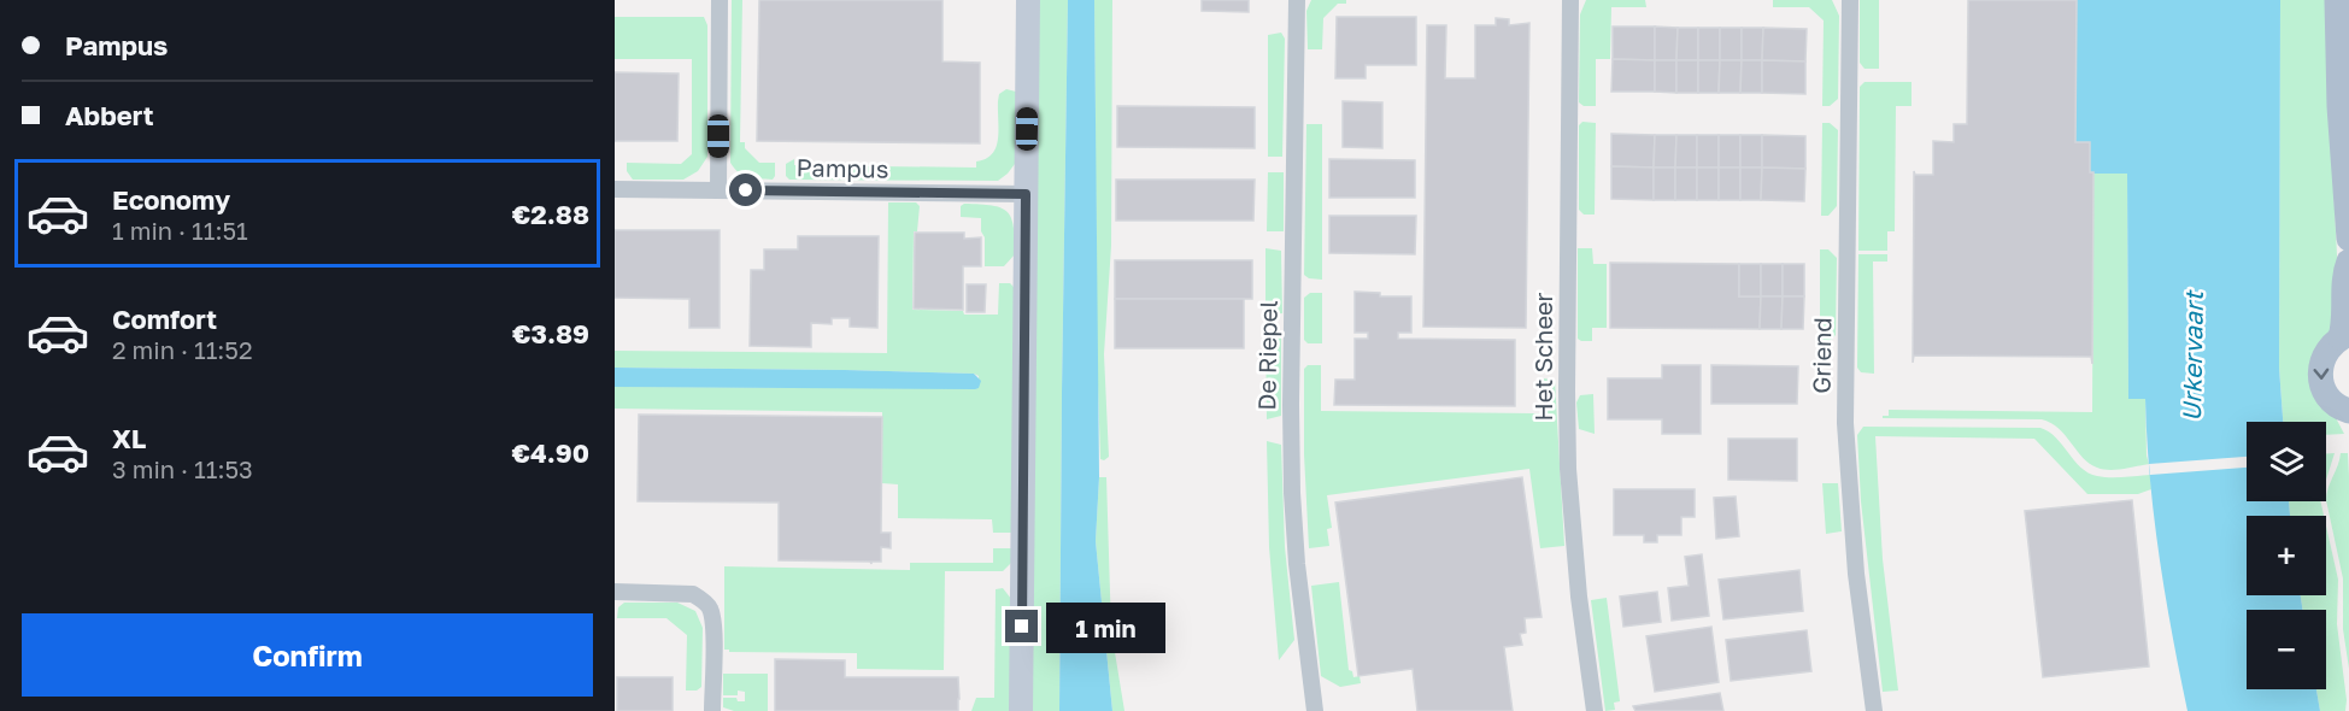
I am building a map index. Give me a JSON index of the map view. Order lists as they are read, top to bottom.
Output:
{
  "streets": {
    "street": [
      "Pampus",
      "De Riepel",
      "Griend",
      "Het Scheer"
    ]
  },
  "water": ["Urkervaart"],
  "page": {
    "banner": ["Pampus", "Abbert"],
    "list": [
      {
        "name": "Economy",
        "note": "1 min · 11:51",
        "value": "€2.88"
      },
      {
        "name": "Comfort",
        "note": "2 min · 11:52",
        "value": "€3.89"
      },
      {
        "name": "XL",
        "note": "3 min · 11:53",
        "value": "€4.90"
      }
    ],
    "map_buttons": ["+", "−"],
    "buttons": "Confirm",
    "bubble": "1 min"
  }
}
